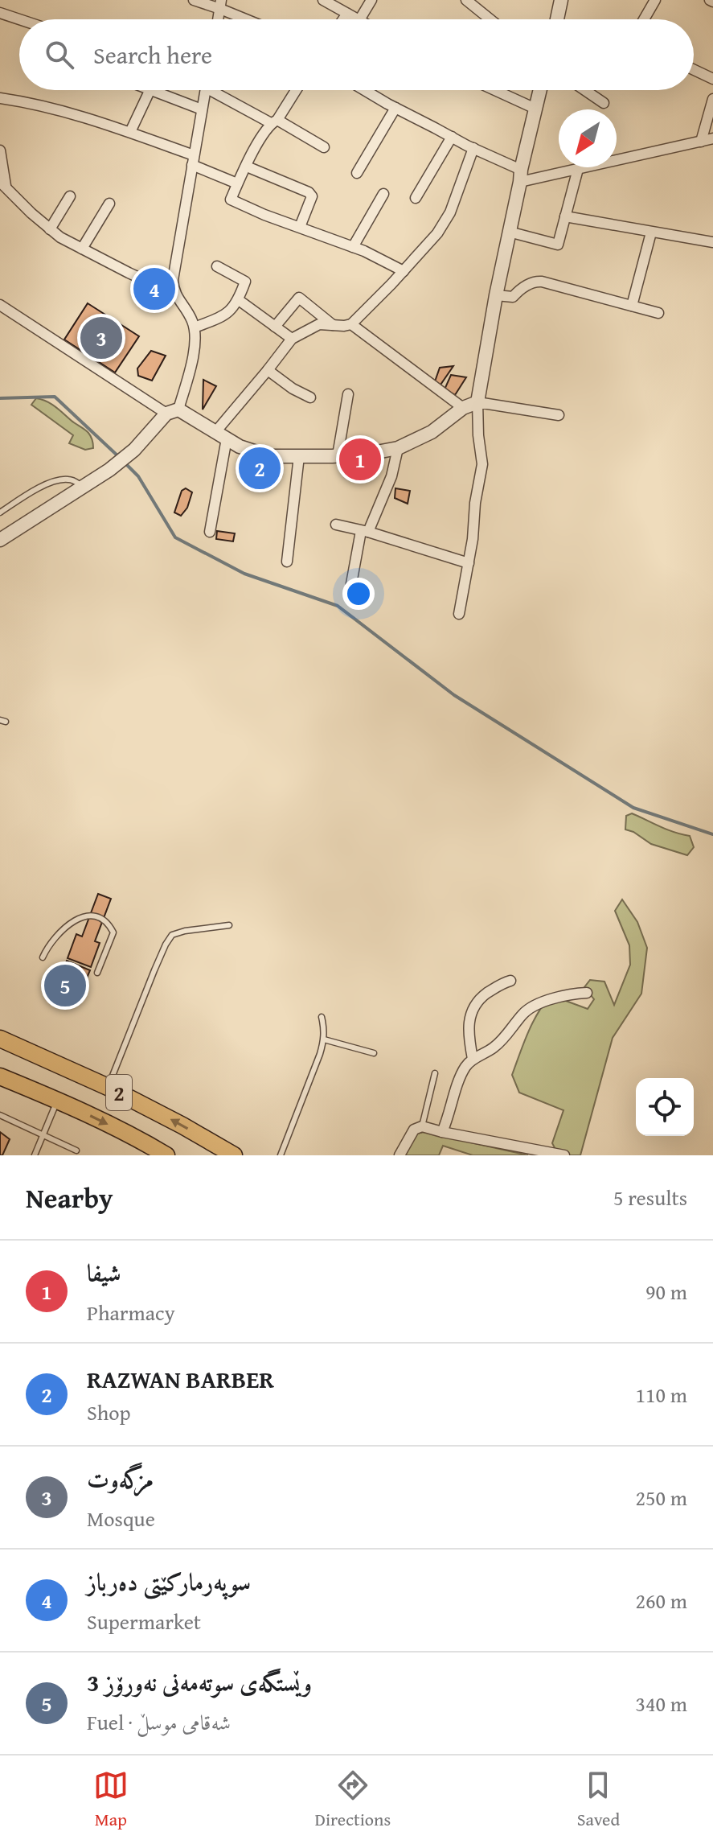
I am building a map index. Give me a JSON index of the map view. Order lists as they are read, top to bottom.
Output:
{
  "streets": {
    "highway": ["2"]
  },
  "north": "bottom left",
  "page": {
    "search": "Search here",
    "pins": [
      "4",
      "3",
      "1",
      "2",
      "5"
    ],
    "heading": ["Nearby", "5 results"],
    "list": [
      {
        "mark": "1",
        "name": "شیفا",
        "note": "Pharmacy",
        "value": "90 m"
      },
      {
        "mark": "2",
        "name": "RAZWAN BARBER",
        "note": "Shop",
        "value": "110 m"
      },
      {
        "mark": "3",
        "name": "مزگه‌وت",
        "note": "Mosque",
        "value": "250 m"
      },
      {
        "mark": "4",
        "name": "سوپەرمارکێتی دەرباز",
        "note": "Supermarket",
        "value": "260 m"
      },
      {
        "mark": "5",
        "name": "وێستگەی سوتەمەنی نەورۆز 3",
        "note": "Fuel · شەقامی موسڵ",
        "value": "340 m"
      }
    ],
    "nav": ["Map", "Directions", "Saved"]
  }
}
